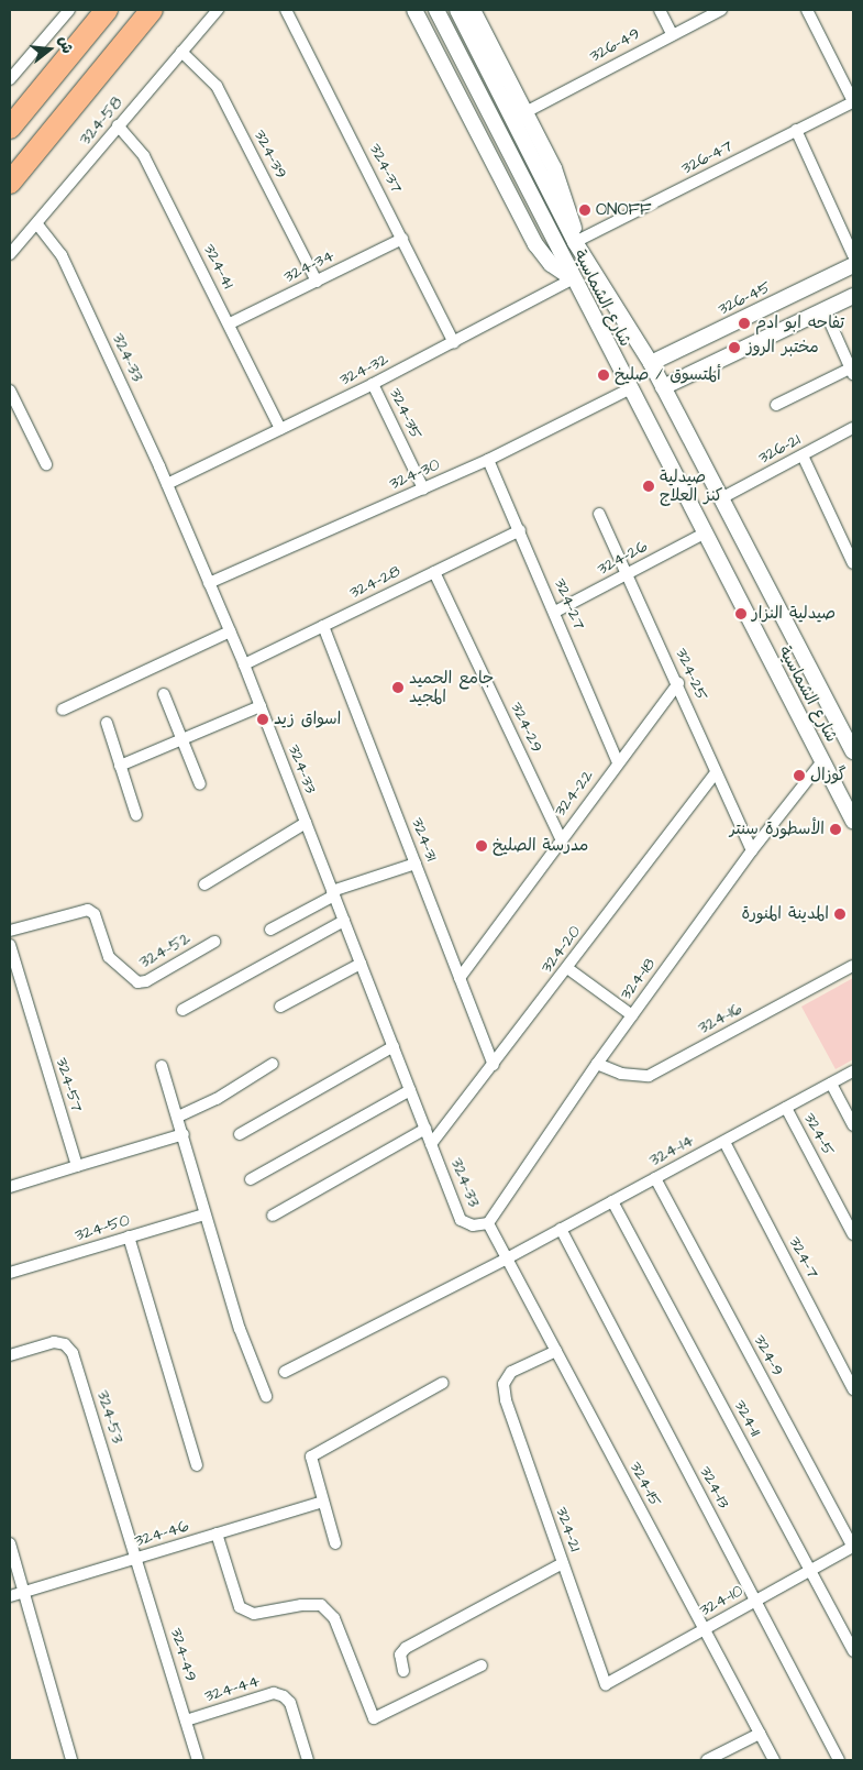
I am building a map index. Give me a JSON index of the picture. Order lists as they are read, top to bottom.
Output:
{
  "streets": {
    "street": [
      "326-49",
      "324-58",
      "324-39",
      "326-47",
      "324-37",
      "324-41",
      "324-34",
      "شارع الشماسية",
      "326-45",
      "324-33",
      "324-32",
      "324-35",
      "326-21",
      "324-30",
      "324-26",
      "324-28",
      "324-27",
      "324-25",
      "324-29",
      "324-22",
      "324-31",
      "324-20",
      "324-52",
      "324-18",
      "324-16",
      "324-57",
      "324-5",
      "324-14",
      "324-50",
      "324-7",
      "324-9",
      "324-53",
      "324-11",
      "324-15",
      "324-13",
      "324-21",
      "324-46",
      "324-10",
      "324-49",
      "324-44"
    ]
  },
  "crossings": [
    ["324-58", "324-39"],
    ["324-58", "324-41"],
    ["324-58", "324-33"],
    ["324-39", "324-34"],
    ["326-47", "شارع الشماسية"],
    ["324-37", "324-34"],
    ["324-37", "324-32"],
    ["324-41", "324-34"],
    ["324-41", "324-32"],
    ["شارع الشماسية", "326-45"],
    ["شارع الشماسية", "324-32"],
    ["شارع الشماسية", "326-21"],
    ["شارع الشماسية", "324-30"],
    ["شارع الشماسية", "324-26"],
    ["شارع الشماسية", "324-18"],
    ["324-33", "324-32"],
    ["324-33", "324-30"],
    ["324-33", "324-28"],
    ["324-33", "324-20"],
    ["324-33", "324-18"],
    ["324-33", "324-15"],
    ["324-32", "324-35"],
    ["324-35", "324-30"],
    ["324-30", "324-27"],
    ["324-26", "324-27"],
    ["324-26", "324-25"],
    ["324-28", "324-27"],
    ["324-28", "324-29"],
    ["324-28", "324-31"],
    ["324-27", "324-22"],
    ["324-25", "324-22"],
    ["324-25", "324-20"],
    ["324-25", "324-18"],
    ["324-29", "324-22"],
    ["324-22", "324-31"],
    ["324-31", "324-20"],
    ["324-18", "324-16"],
    ["324-18", "324-15"],
    ["324-5", "324-14"],
    ["324-14", "324-7"],
    ["324-14", "324-9"],
    ["324-14", "324-11"],
    ["324-14", "324-15"],
    ["324-14", "324-13"],
    ["324-9", "324-10"],
    ["324-53", "324-46"],
    ["324-53", "324-49"],
    ["324-11", "324-10"],
    ["324-15", "324-21"],
    ["324-15", "324-10"],
    ["324-13", "324-10"],
    ["324-21", "324-10"],
    ["324-46", "324-49"],
    ["324-49", "324-44"]
  ],
  "places": [
    "ONOFF",
    "تفاحه ابو ادم",
    "مختبر الروز",
    "ألمتسوق / صليخ",
    "صيدلية كنز العلاج",
    "صيدلية النزار",
    "جامع الحميد المجيد",
    "اسواق زيد",
    "گوزال",
    "الأسطورة سنتر",
    "مدرسة الصليخ",
    "المدينة المنورة"
  ],
  "north": "right"
}
